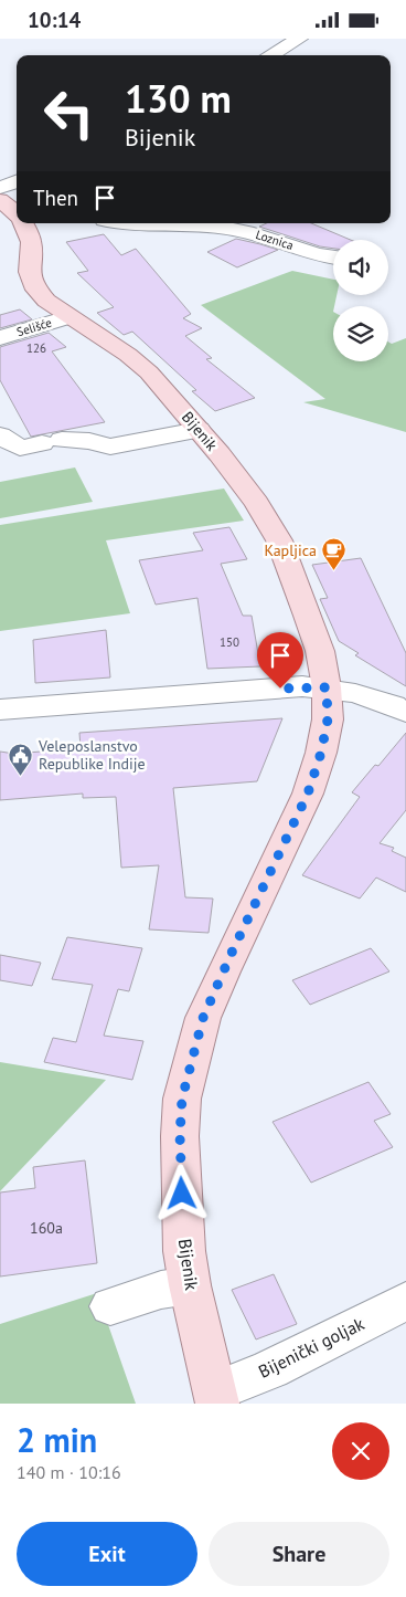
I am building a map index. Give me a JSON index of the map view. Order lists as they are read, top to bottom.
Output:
{
  "streets": {
    "main road": ["Bijenik"],
    "street": ["Loznica", "Selišće", "Bijenički goljak"]
  },
  "crossings": [
    ["Selišće", "Bijenik"],
    ["Bijenik", "Bijenički goljak"]
  ],
  "places": {
    "cafe": ["Kapljica"],
    "public building": ["Veleposlanstvo Republike Indije"]
  },
  "house_numbers": ["126", "150", "160a"],
  "page": {
    "status": "10:14",
    "turn": ["130 m", "Bijenik"],
    "then": "Then",
    "heading": ["2 min", "140 m · 10:16"],
    "buttons": ["Exit", "Share"]
  }
}
